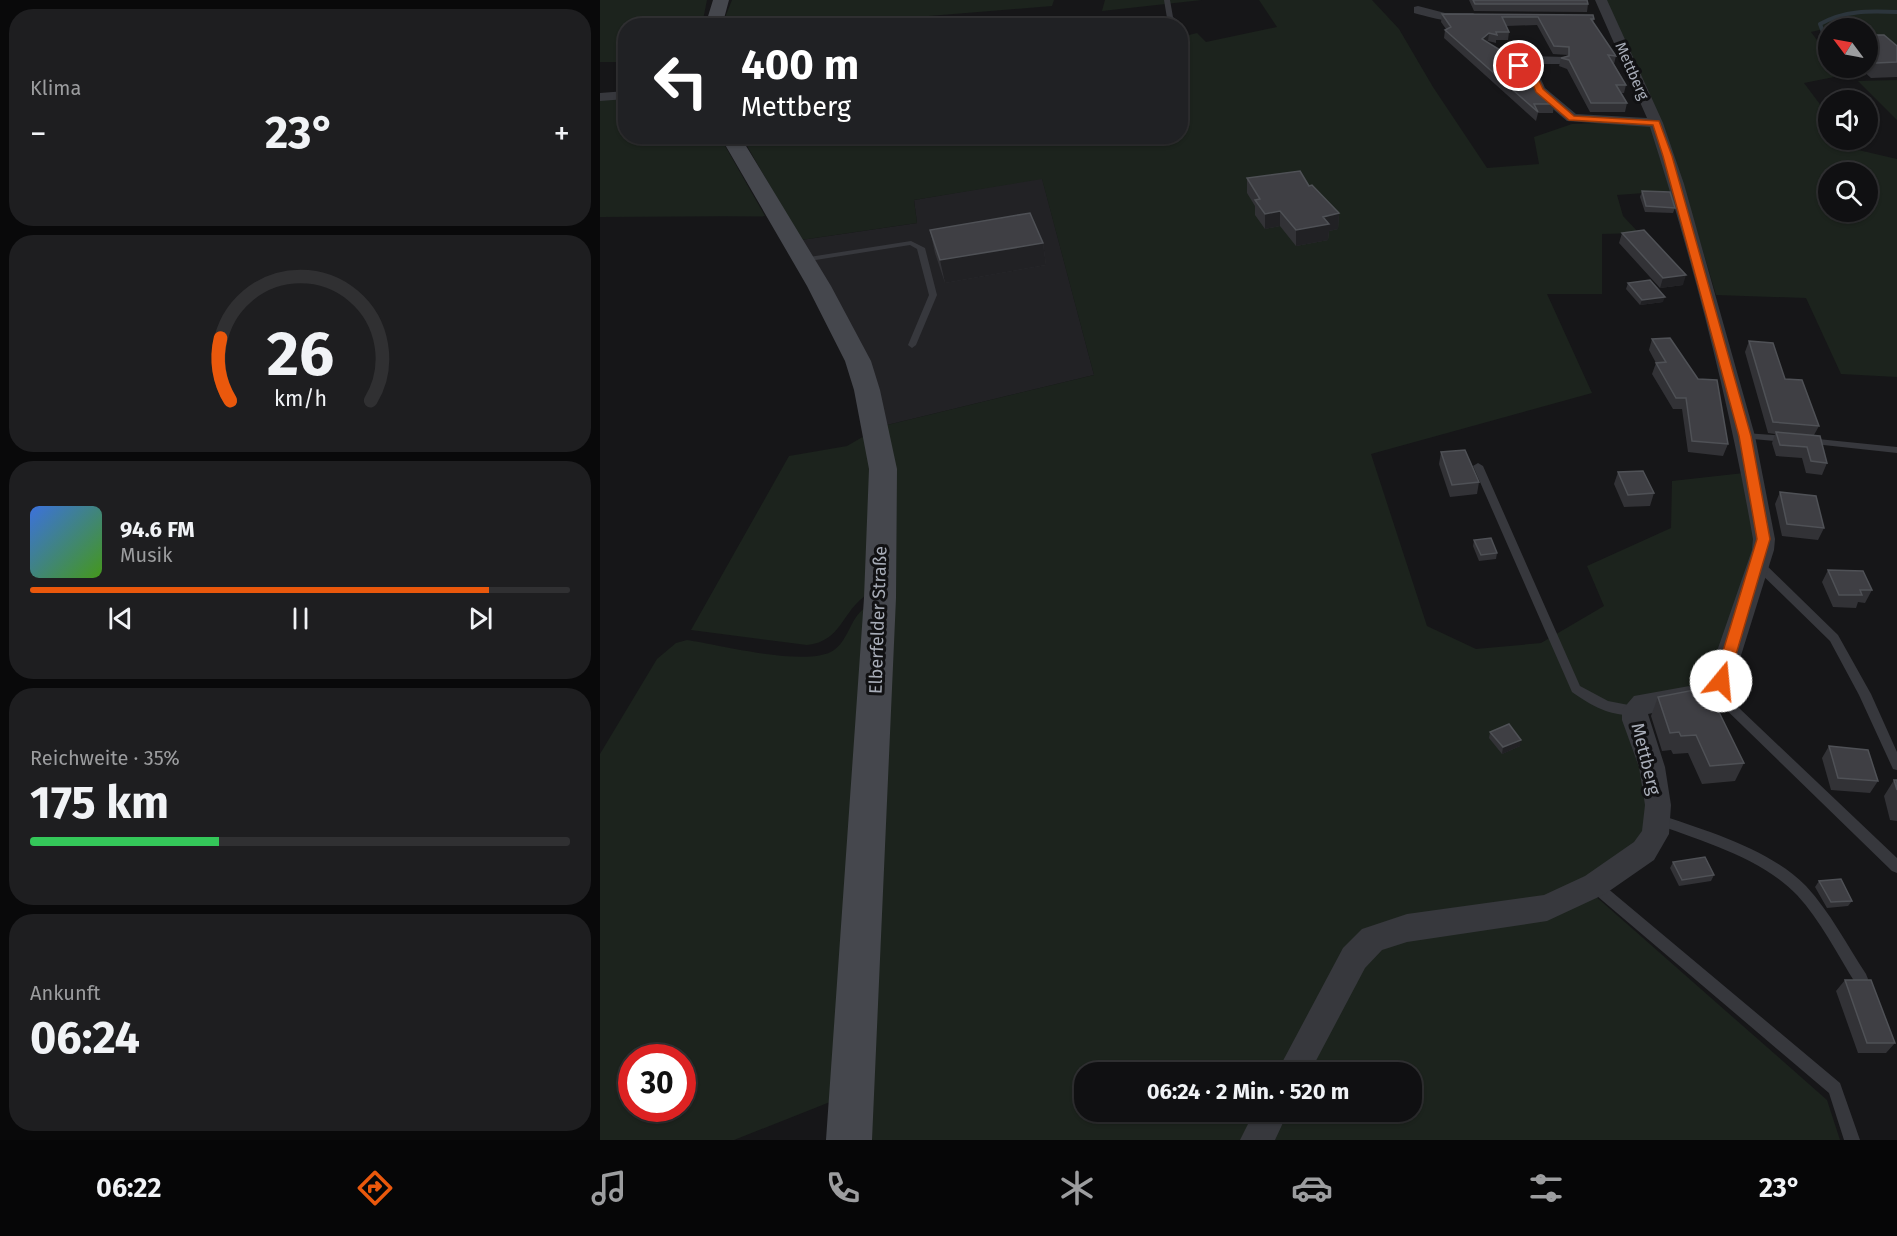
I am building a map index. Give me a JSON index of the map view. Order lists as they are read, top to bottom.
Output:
{
  "streets": {
    "main road": ["Elberfelder Straße"],
    "street": ["Mettberg"]
  },
  "north": "top left",
  "page": {
    "tile": [
      "Klima",
      ["Reichweite · 35%", "175 km"],
      ["Ankunft", "06:24"]
    ],
    "turn": ["400 m", "Mettberg"],
    "heat": ["−", "23°", "+"],
    "song": ["94.6 FM", "Musik"],
    "limit": "30",
    "trip": "06:24 · 2 Min. · 520 m",
    "tabs": ["06:22", "23°"],
    "gauge": ["26", "km/h"]
  }
}
